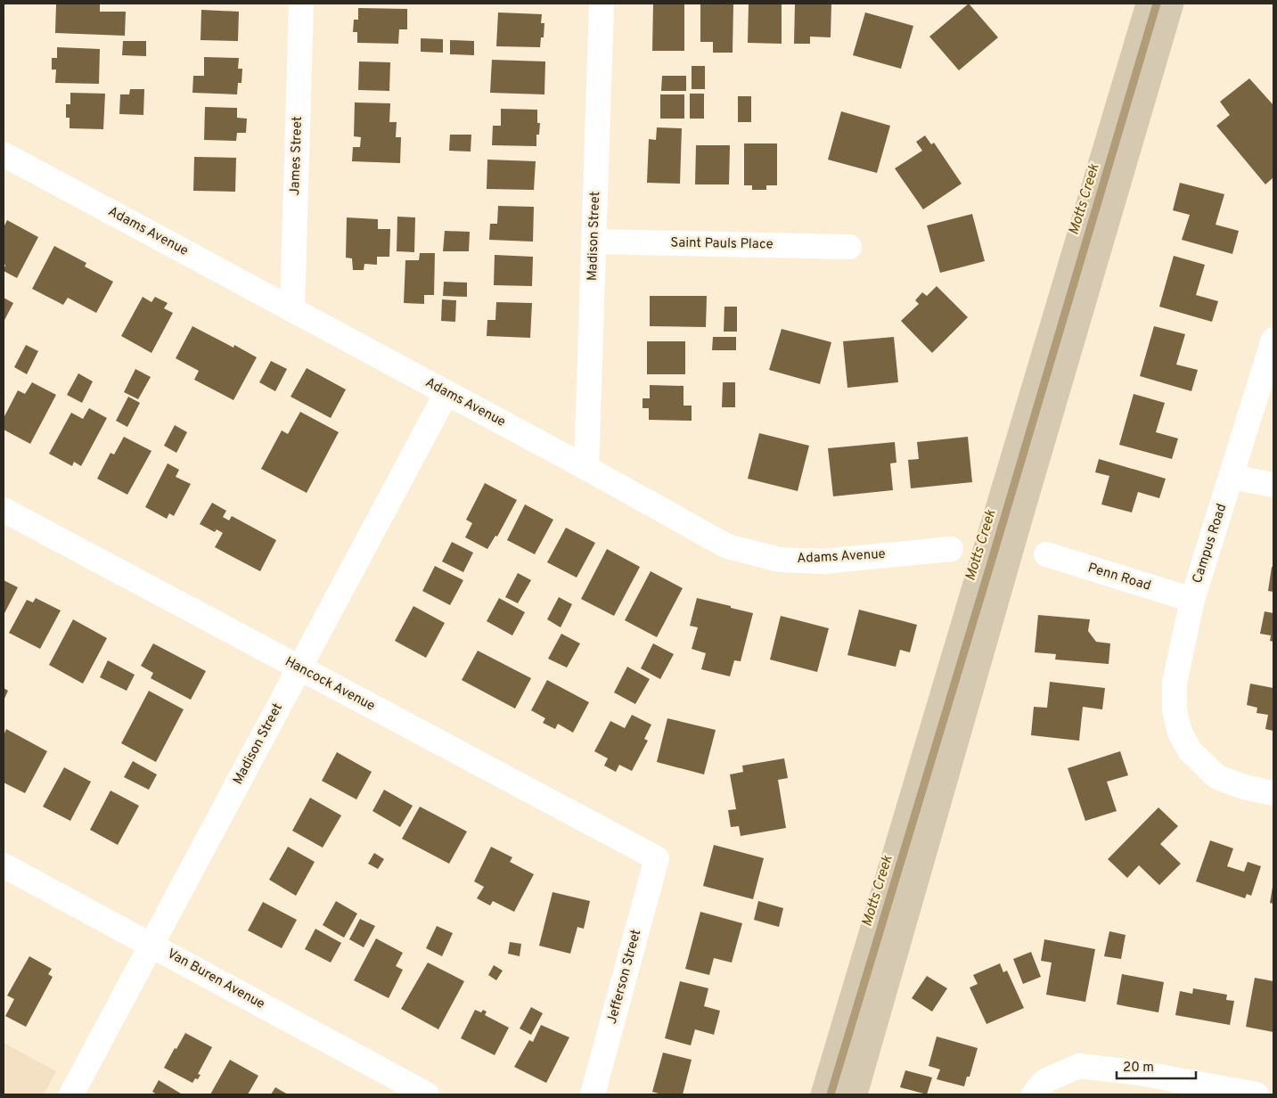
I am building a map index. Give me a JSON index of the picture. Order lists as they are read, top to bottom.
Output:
{
  "streets": {
    "street": [
      "James Street",
      "Adams Avenue",
      "Madison Street",
      "Saint Pauls Place",
      "Campus Road",
      "Penn Road",
      "Hancock Avenue",
      "Jefferson Street",
      "Van Buren Avenue"
    ]
  },
  "crossings": [
    ["James Street", "Adams Avenue"],
    ["Adams Avenue", "Madison Street"],
    ["Madison Street", "Saint Pauls Place"],
    ["Madison Street", "Hancock Avenue"],
    ["Madison Street", "Van Buren Avenue"],
    ["Campus Road", "Penn Road"],
    ["Hancock Avenue", "Jefferson Street"]
  ],
  "water": ["Motts Creek"],
  "scale_bar": "20 m"
}
